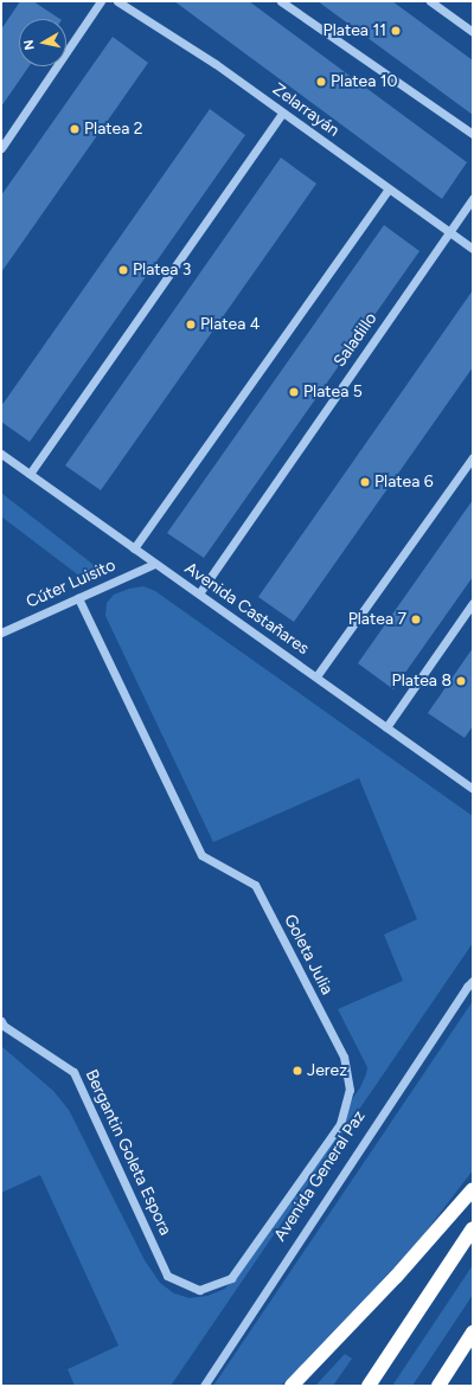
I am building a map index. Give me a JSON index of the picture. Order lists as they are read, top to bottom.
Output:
{
  "streets": {
    "street": [
      "Zelarrayán",
      "Saladillo",
      "Cúter Luisito",
      "Avenida Castañares",
      "Goleta Julia",
      "Bergantin Goleta Espora",
      "Avenida General Paz"
    ]
  },
  "crossings": [
    ["Zelarrayán", "Saladillo"],
    ["Saladillo", "Avenida Castañares"],
    ["Cúter Luisito", "Avenida Castañares"],
    ["Cúter Luisito", "Goleta Julia"],
    ["Goleta Julia", "Bergantin Goleta Espora"]
  ],
  "places": [
    "Platea 11",
    "Platea 10",
    "Platea 2",
    "Platea 3",
    "Platea 4",
    "Platea 5",
    "Platea 6",
    "Platea 7",
    "Platea 8",
    "Jerez"
  ],
  "north": "left"
}
